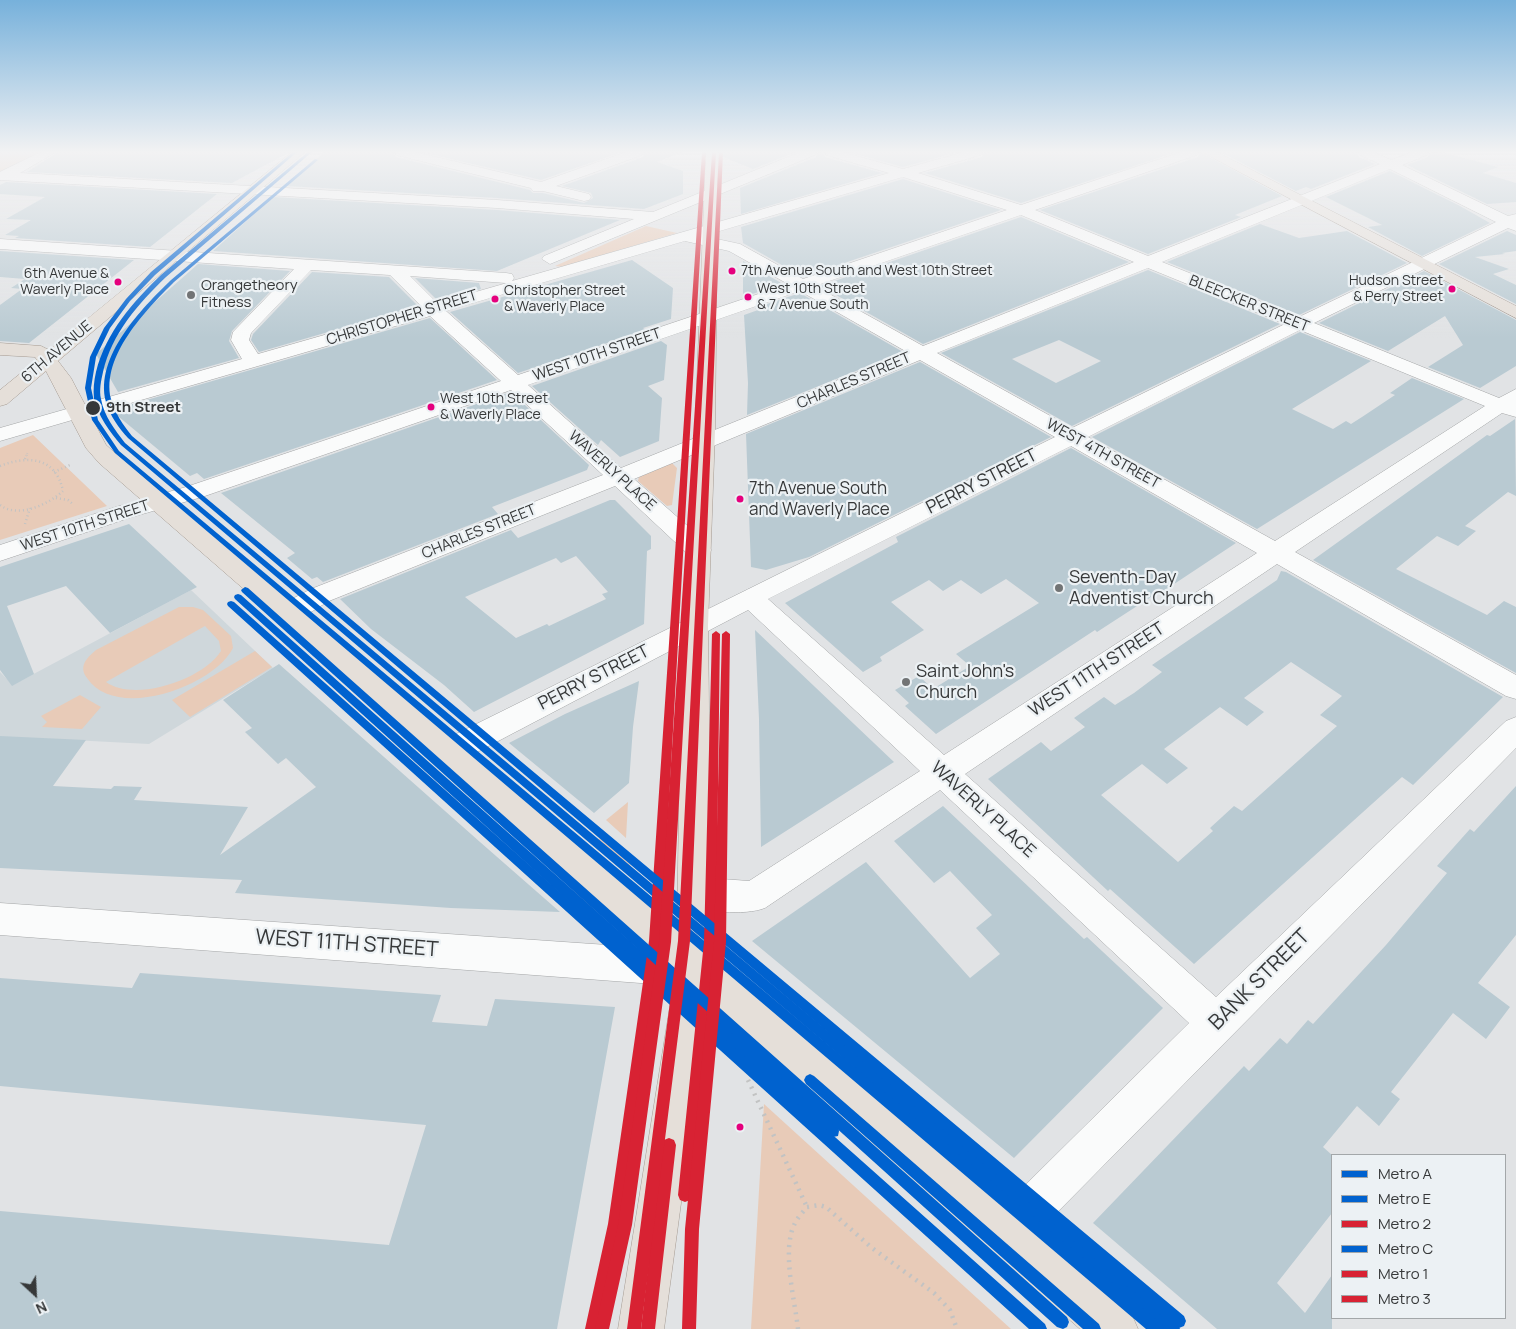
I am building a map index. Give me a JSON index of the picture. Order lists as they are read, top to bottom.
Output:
{
  "streets": {
    "main road": ["6TH AVENUE"],
    "street": [
      "BLEECKER STREET",
      "CHRISTOPHER STREET",
      "WEST 10TH STREET",
      "CHARLES STREET",
      "WEST 4TH STREET",
      "WAVERLY PLACE",
      "PERRY STREET",
      "WEST 11TH STREET",
      "BANK STREET"
    ]
  },
  "crossings": [
    ["BLEECKER STREET", "CHARLES STREET"],
    ["BLEECKER STREET", "PERRY STREET"],
    ["BLEECKER STREET", "WEST 11TH STREET"],
    ["CHRISTOPHER STREET", "WEST 4TH STREET"],
    ["CHRISTOPHER STREET", "WAVERLY PLACE"],
    ["WEST 10TH STREET", "WEST 4TH STREET"],
    ["WEST 10TH STREET", "WAVERLY PLACE"],
    ["CHARLES STREET", "WEST 4TH STREET"],
    ["CHARLES STREET", "WAVERLY PLACE"],
    ["WEST 4TH STREET", "PERRY STREET"],
    ["WEST 4TH STREET", "WEST 11TH STREET"],
    ["WAVERLY PLACE", "PERRY STREET"],
    ["WAVERLY PLACE", "WEST 11TH STREET"],
    ["WAVERLY PLACE", "BANK STREET"]
  ],
  "places": [
    "7th Avenue South and West 10th Street",
    "6th Avenue & Waverly Place",
    "Hudson Street & Perry Street",
    "Orangetheory Fitness",
    "West 10th Street & 7 Avenue South",
    "Christopher Street & Waverly Place",
    "West 10th Street & Waverly Place",
    "9th Street",
    "7th Avenue South and Waverly Place",
    "Seventh-Day Adventist Church",
    "Saint John's Church"
  ],
  "lines": [
    "metro line A",
    "metro line E",
    "metro line 2",
    "metro line C",
    "metro line 1",
    "metro line 3"
  ],
  "legend": [
    "Metro A",
    "Metro E",
    "Metro 2",
    "Metro C",
    "Metro 1",
    "Metro 3"
  ],
  "north": "bottom right"
}
